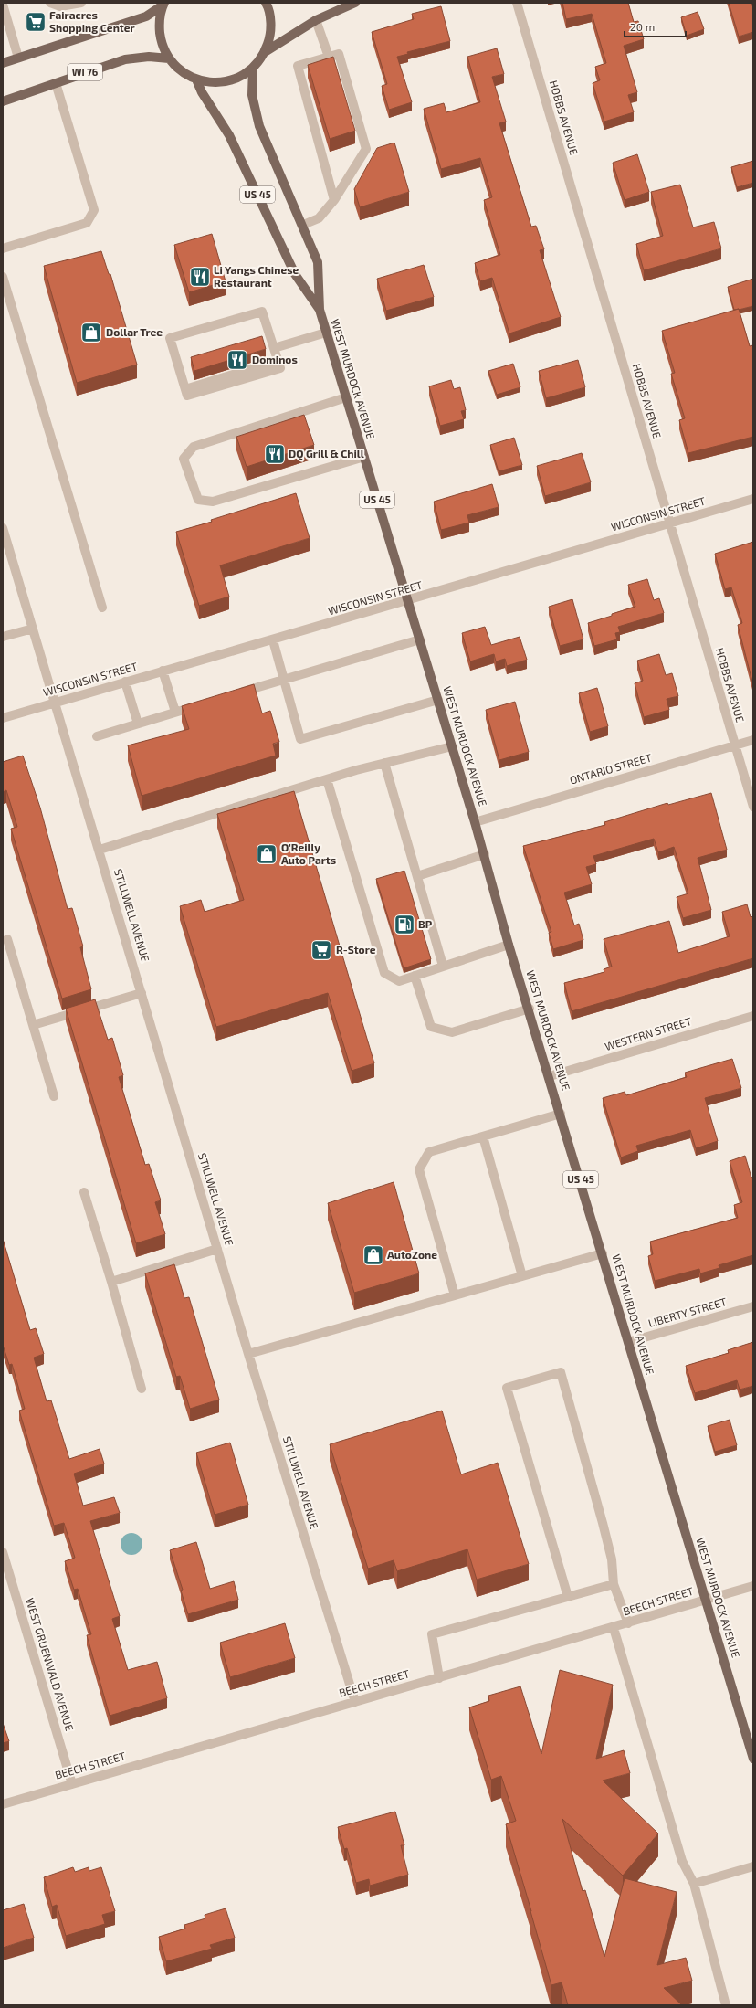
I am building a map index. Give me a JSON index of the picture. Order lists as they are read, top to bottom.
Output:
{
  "streets": {
    "main road": ["WI 76", "US 45", "WEST MURDOCK AVENUE"],
    "street": [
      "HOBBS AVENUE",
      "WISCONSIN STREET",
      "ONTARIO STREET",
      "STILLWELL AVENUE",
      "WESTERN STREET",
      "LIBERTY STREET",
      "BEECH STREET",
      "WEST GRUENWALD AVENUE"
    ]
  },
  "crossings": [
    ["HOBBS AVENUE", "WISCONSIN STREET"],
    ["HOBBS AVENUE", "ONTARIO STREET"],
    ["WEST MURDOCK AVENUE", "WISCONSIN STREET"],
    ["WEST MURDOCK AVENUE", "ONTARIO STREET"],
    ["WEST MURDOCK AVENUE", "WESTERN STREET"],
    ["WEST MURDOCK AVENUE", "LIBERTY STREET"],
    ["WEST MURDOCK AVENUE", "BEECH STREET"],
    ["WISCONSIN STREET", "STILLWELL AVENUE"],
    ["STILLWELL AVENUE", "BEECH STREET"],
    ["BEECH STREET", "WEST GRUENWALD AVENUE"]
  ],
  "places": {
    "supermarket": ["Fairacres Shopping Center", "R-Store"],
    "restaurant": ["Li Yangs Chinese Restaurant", "Dominos", "DQ Grill & Chill"],
    "shop": ["Dollar Tree", "O'Reilly Auto Parts", "AutoZone"],
    "fuel station": ["BP"]
  },
  "scale_bar": "20 m"
}
